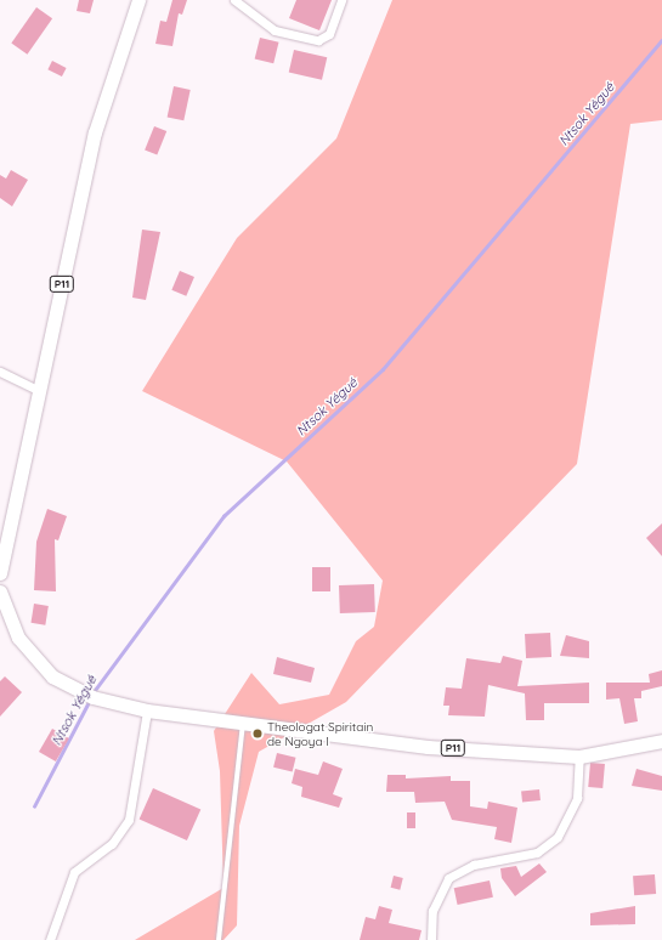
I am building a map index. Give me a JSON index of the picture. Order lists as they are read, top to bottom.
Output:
{
  "streets": {
    "main road": ["P11"]
  },
  "water": ["Ntsok Yégué"],
  "places": ["Theologat Spiritain de Ngoya I"]
}
